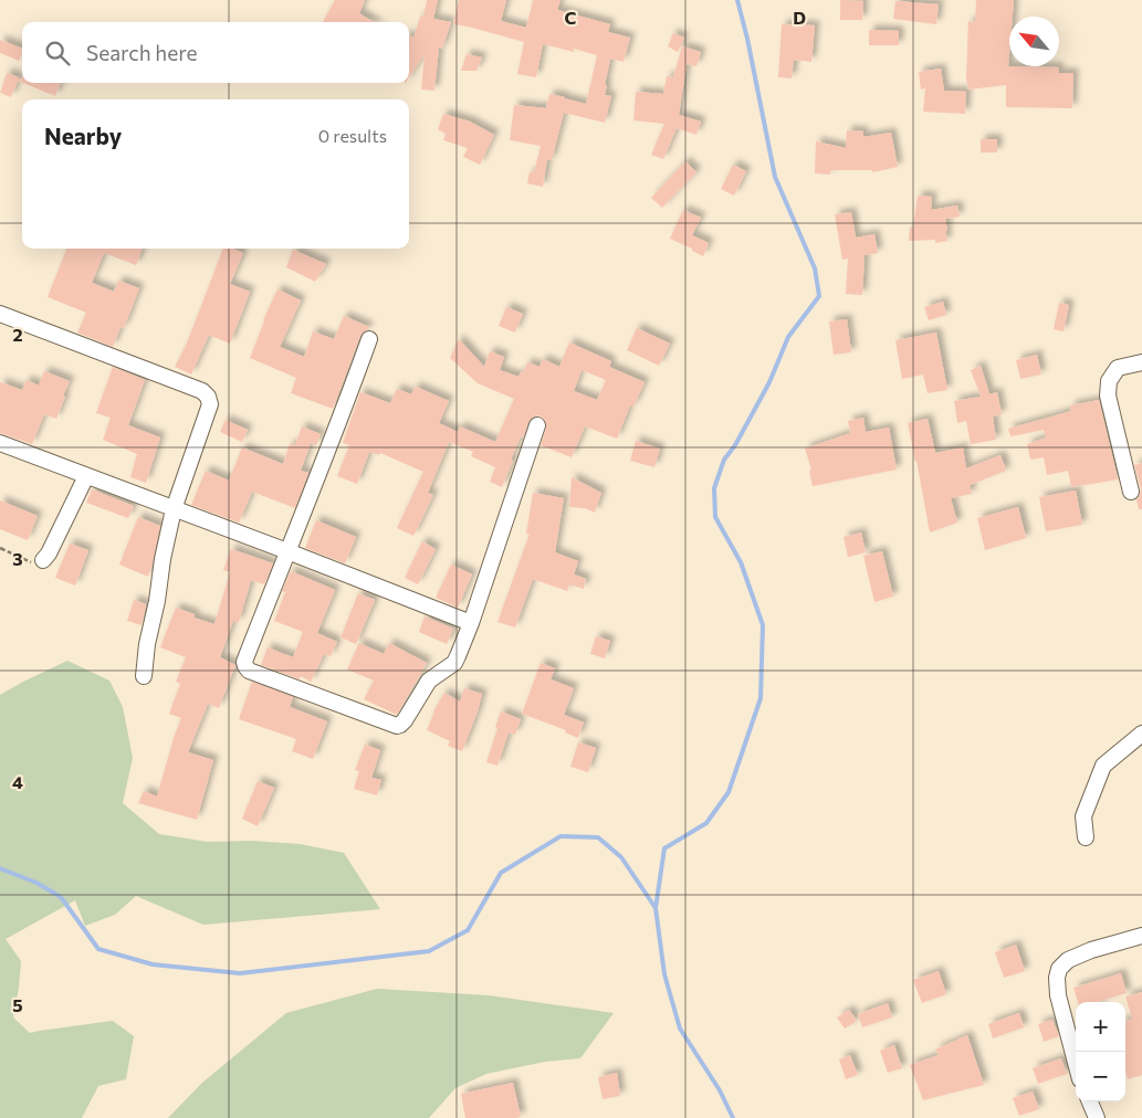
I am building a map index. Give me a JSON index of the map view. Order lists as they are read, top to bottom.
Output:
{
  "north": "top left",
  "page": {
    "search": "Search here",
    "heading": ["Nearby", "0 results"],
    "map_buttons": ["+", "−"]
  },
  "grid": {
    "columns": ["C", "D"],
    "rows": [
      "2",
      "3",
      "4",
      "5"
    ]
  }
}
